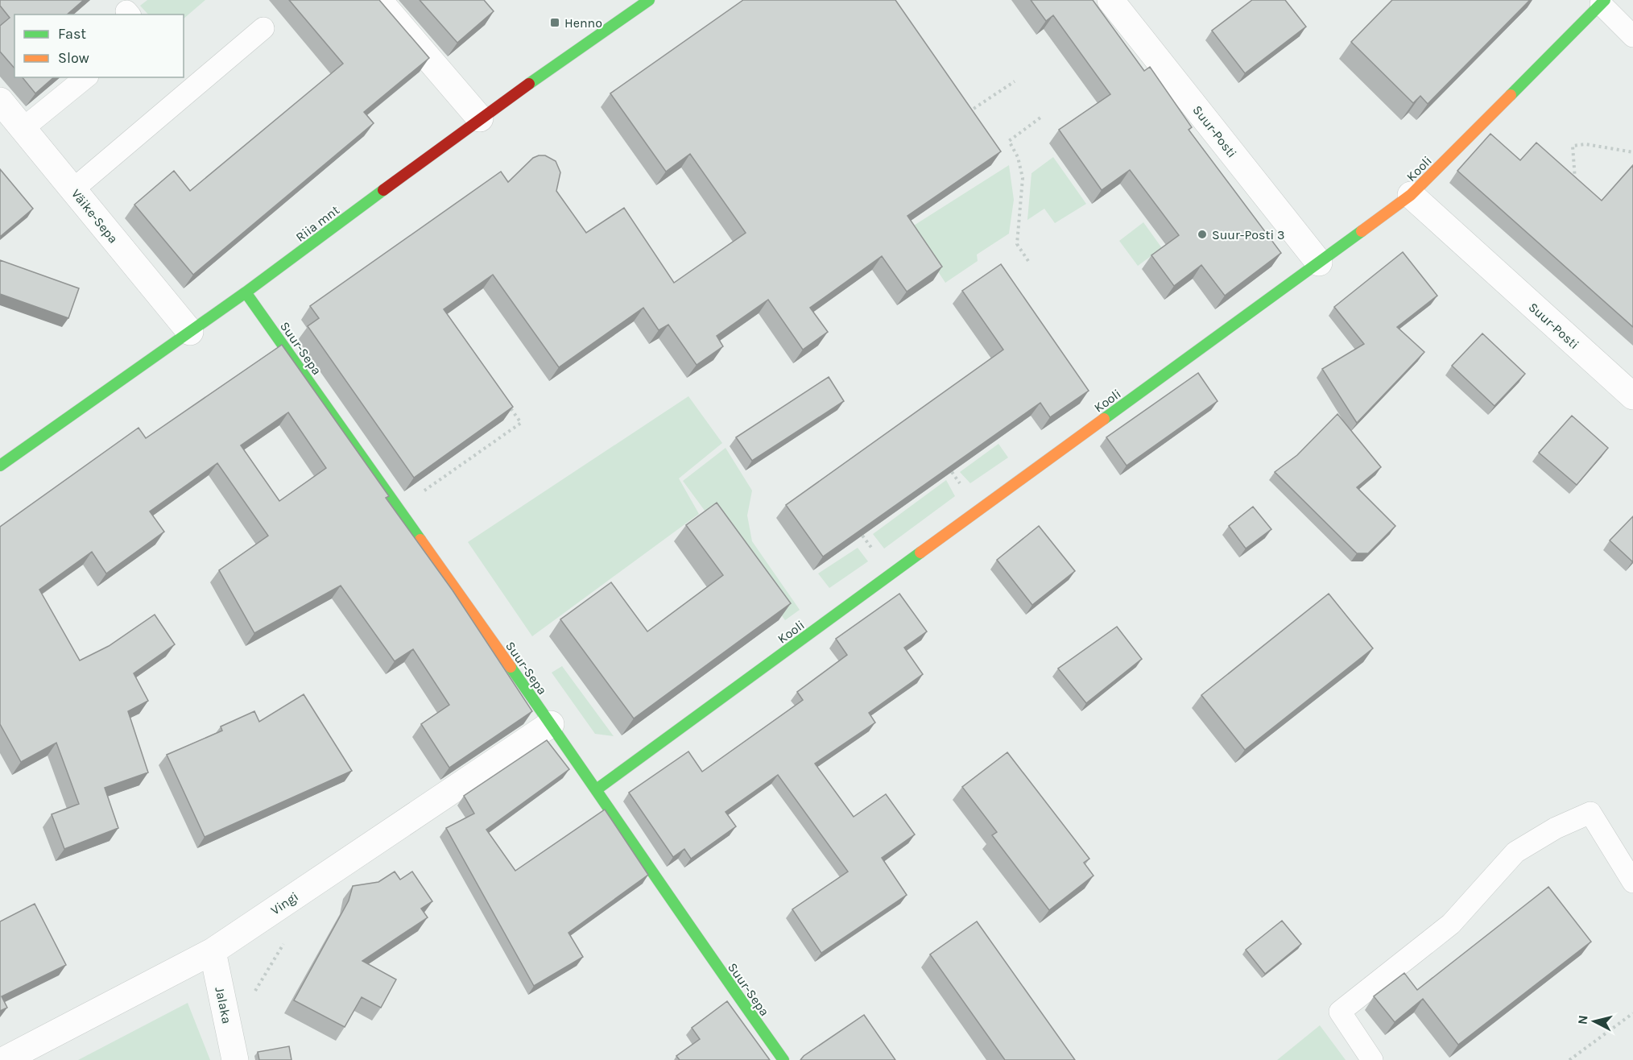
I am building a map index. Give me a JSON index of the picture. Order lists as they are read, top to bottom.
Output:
{
  "streets": {
    "street": [
      "Suur-Posti",
      "Kooli",
      "Väike-Sepa",
      "Riia mnt",
      "Suur-Sepa",
      "Vingi",
      "Jalaka"
    ]
  },
  "crossings": [
    ["Suur-Posti", "Kooli"],
    ["Kooli", "Suur-Sepa"],
    ["Väike-Sepa", "Riia mnt"],
    ["Riia mnt", "Suur-Sepa"],
    ["Suur-Sepa", "Vingi"],
    ["Vingi", "Jalaka"]
  ],
  "places": {
    "transit": ["Henno"],
    "other": ["Suur-Posti 3"]
  },
  "legend": ["Fast", "Slow"],
  "north": "left"
}
